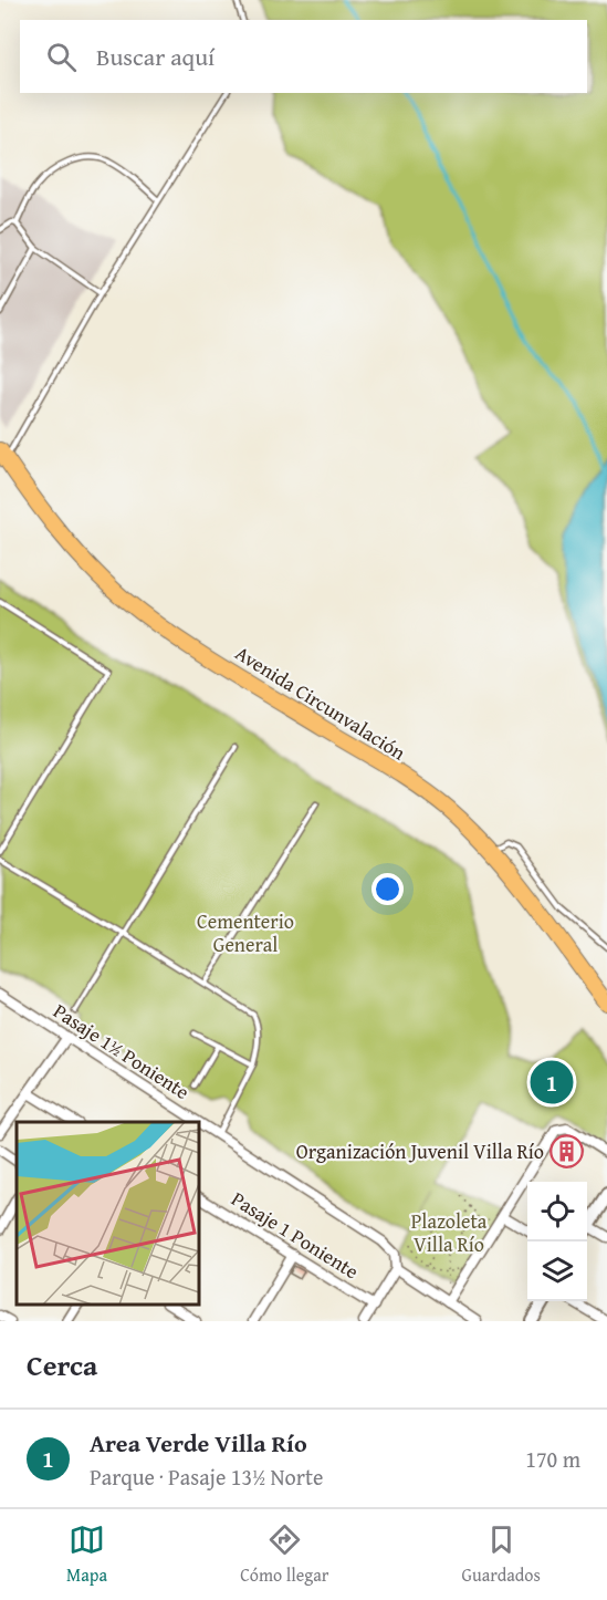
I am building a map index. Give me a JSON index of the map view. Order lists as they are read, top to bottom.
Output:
{
  "streets": {
    "main road": ["Avenida Circunvalación"],
    "street": ["Pasaje 1½ Poniente", "Pasaje 1 Poniente"]
  },
  "parks": ["Cementerio General", "Plazoleta Villa Río"],
  "places": {
    "building": ["Organización Juvenil Villa Río"]
  },
  "page": {
    "search": "Buscar aquí",
    "pins": "1",
    "heading": "Cerca",
    "list": [
      {
        "mark": "1",
        "name": "Area Verde Villa Río",
        "note": "Parque · Pasaje 13½ Norte",
        "value": "170 m"
      }
    ],
    "nav": ["Mapa", "Cómo llegar", "Guardados"]
  }
}
